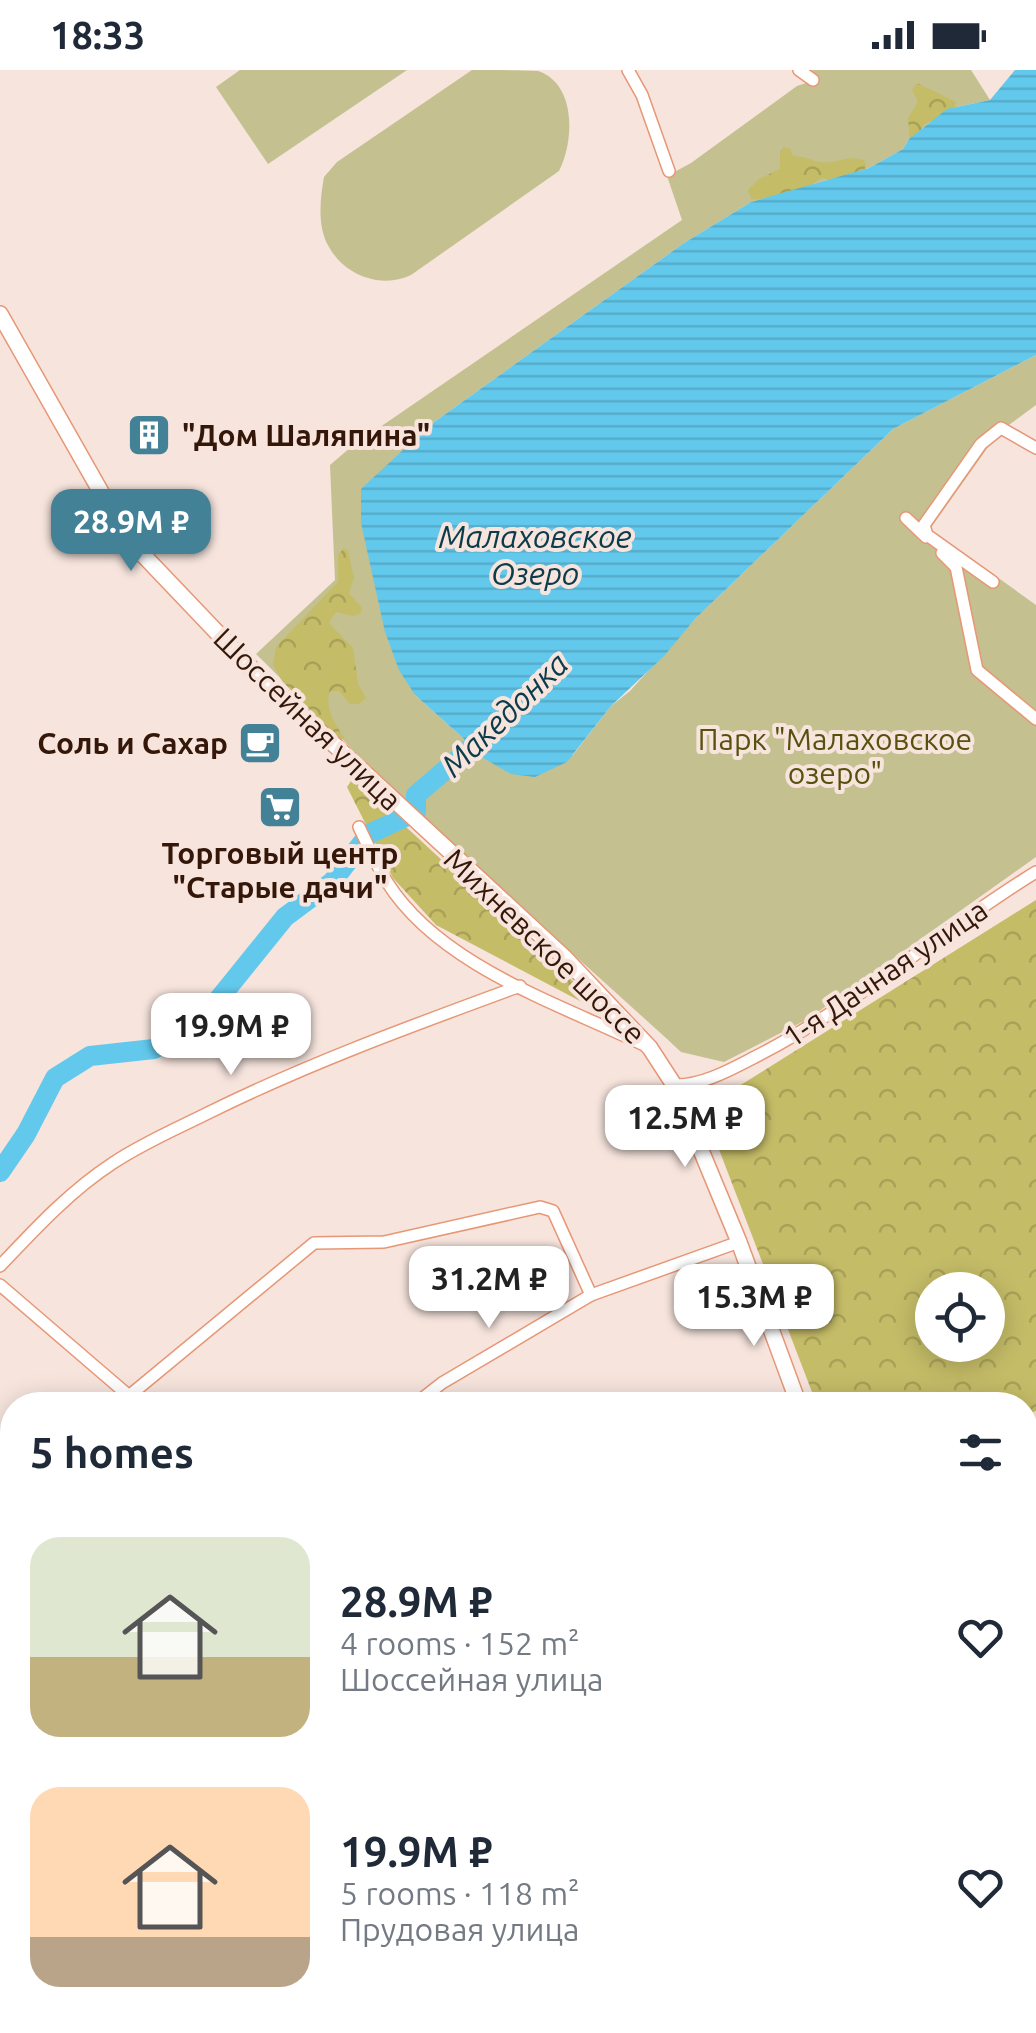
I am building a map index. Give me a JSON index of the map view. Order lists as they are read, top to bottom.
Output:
{
  "streets": {
    "main road": ["Шоссейная улица", "Михневское шоссе"],
    "street": ["1-я Дачная улица"]
  },
  "crossings": [
    ["Шоссейная улица", "Михневское шоссе"],
    ["Михневское шоссе", "1-я Дачная улица"]
  ],
  "water": ["Малаховское Озеро", "Македонка"],
  "parks": ["Парк \"Малаховское озеро\""],
  "places": {
    "building": ["\"Дом Шаляпина\""],
    "cafe": ["Соль и Сахар"],
    "supermarket": ["Торговый центр \"Старые дачи\""]
  },
  "page": {
    "status": "18:33",
    "price": [
      "28.9M ₽",
      "19.9M ₽",
      "12.5M ₽",
      "31.2M ₽",
      "15.3M ₽"
    ],
    "heading": "5 homes",
    "list": [
      {
        "name": "28.9M ₽",
        "note": "4 rooms · 152 m² · Шоссейная улица"
      },
      {
        "name": "19.9M ₽",
        "note": "5 rooms · 118 m² · Прудовая улица"
      }
    ]
  }
}
